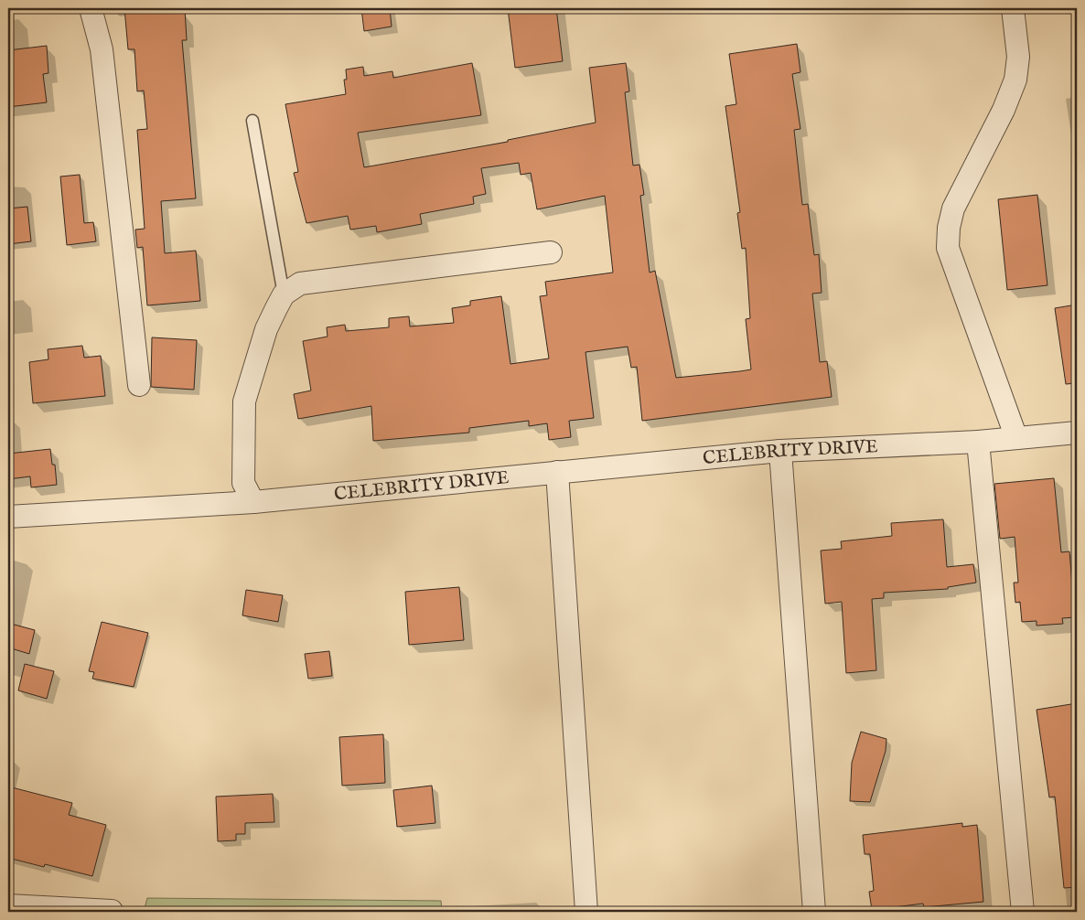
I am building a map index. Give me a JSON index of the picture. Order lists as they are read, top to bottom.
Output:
{
  "streets": {
    "street": ["CELEBRITY DRIVE"]
  }
}
